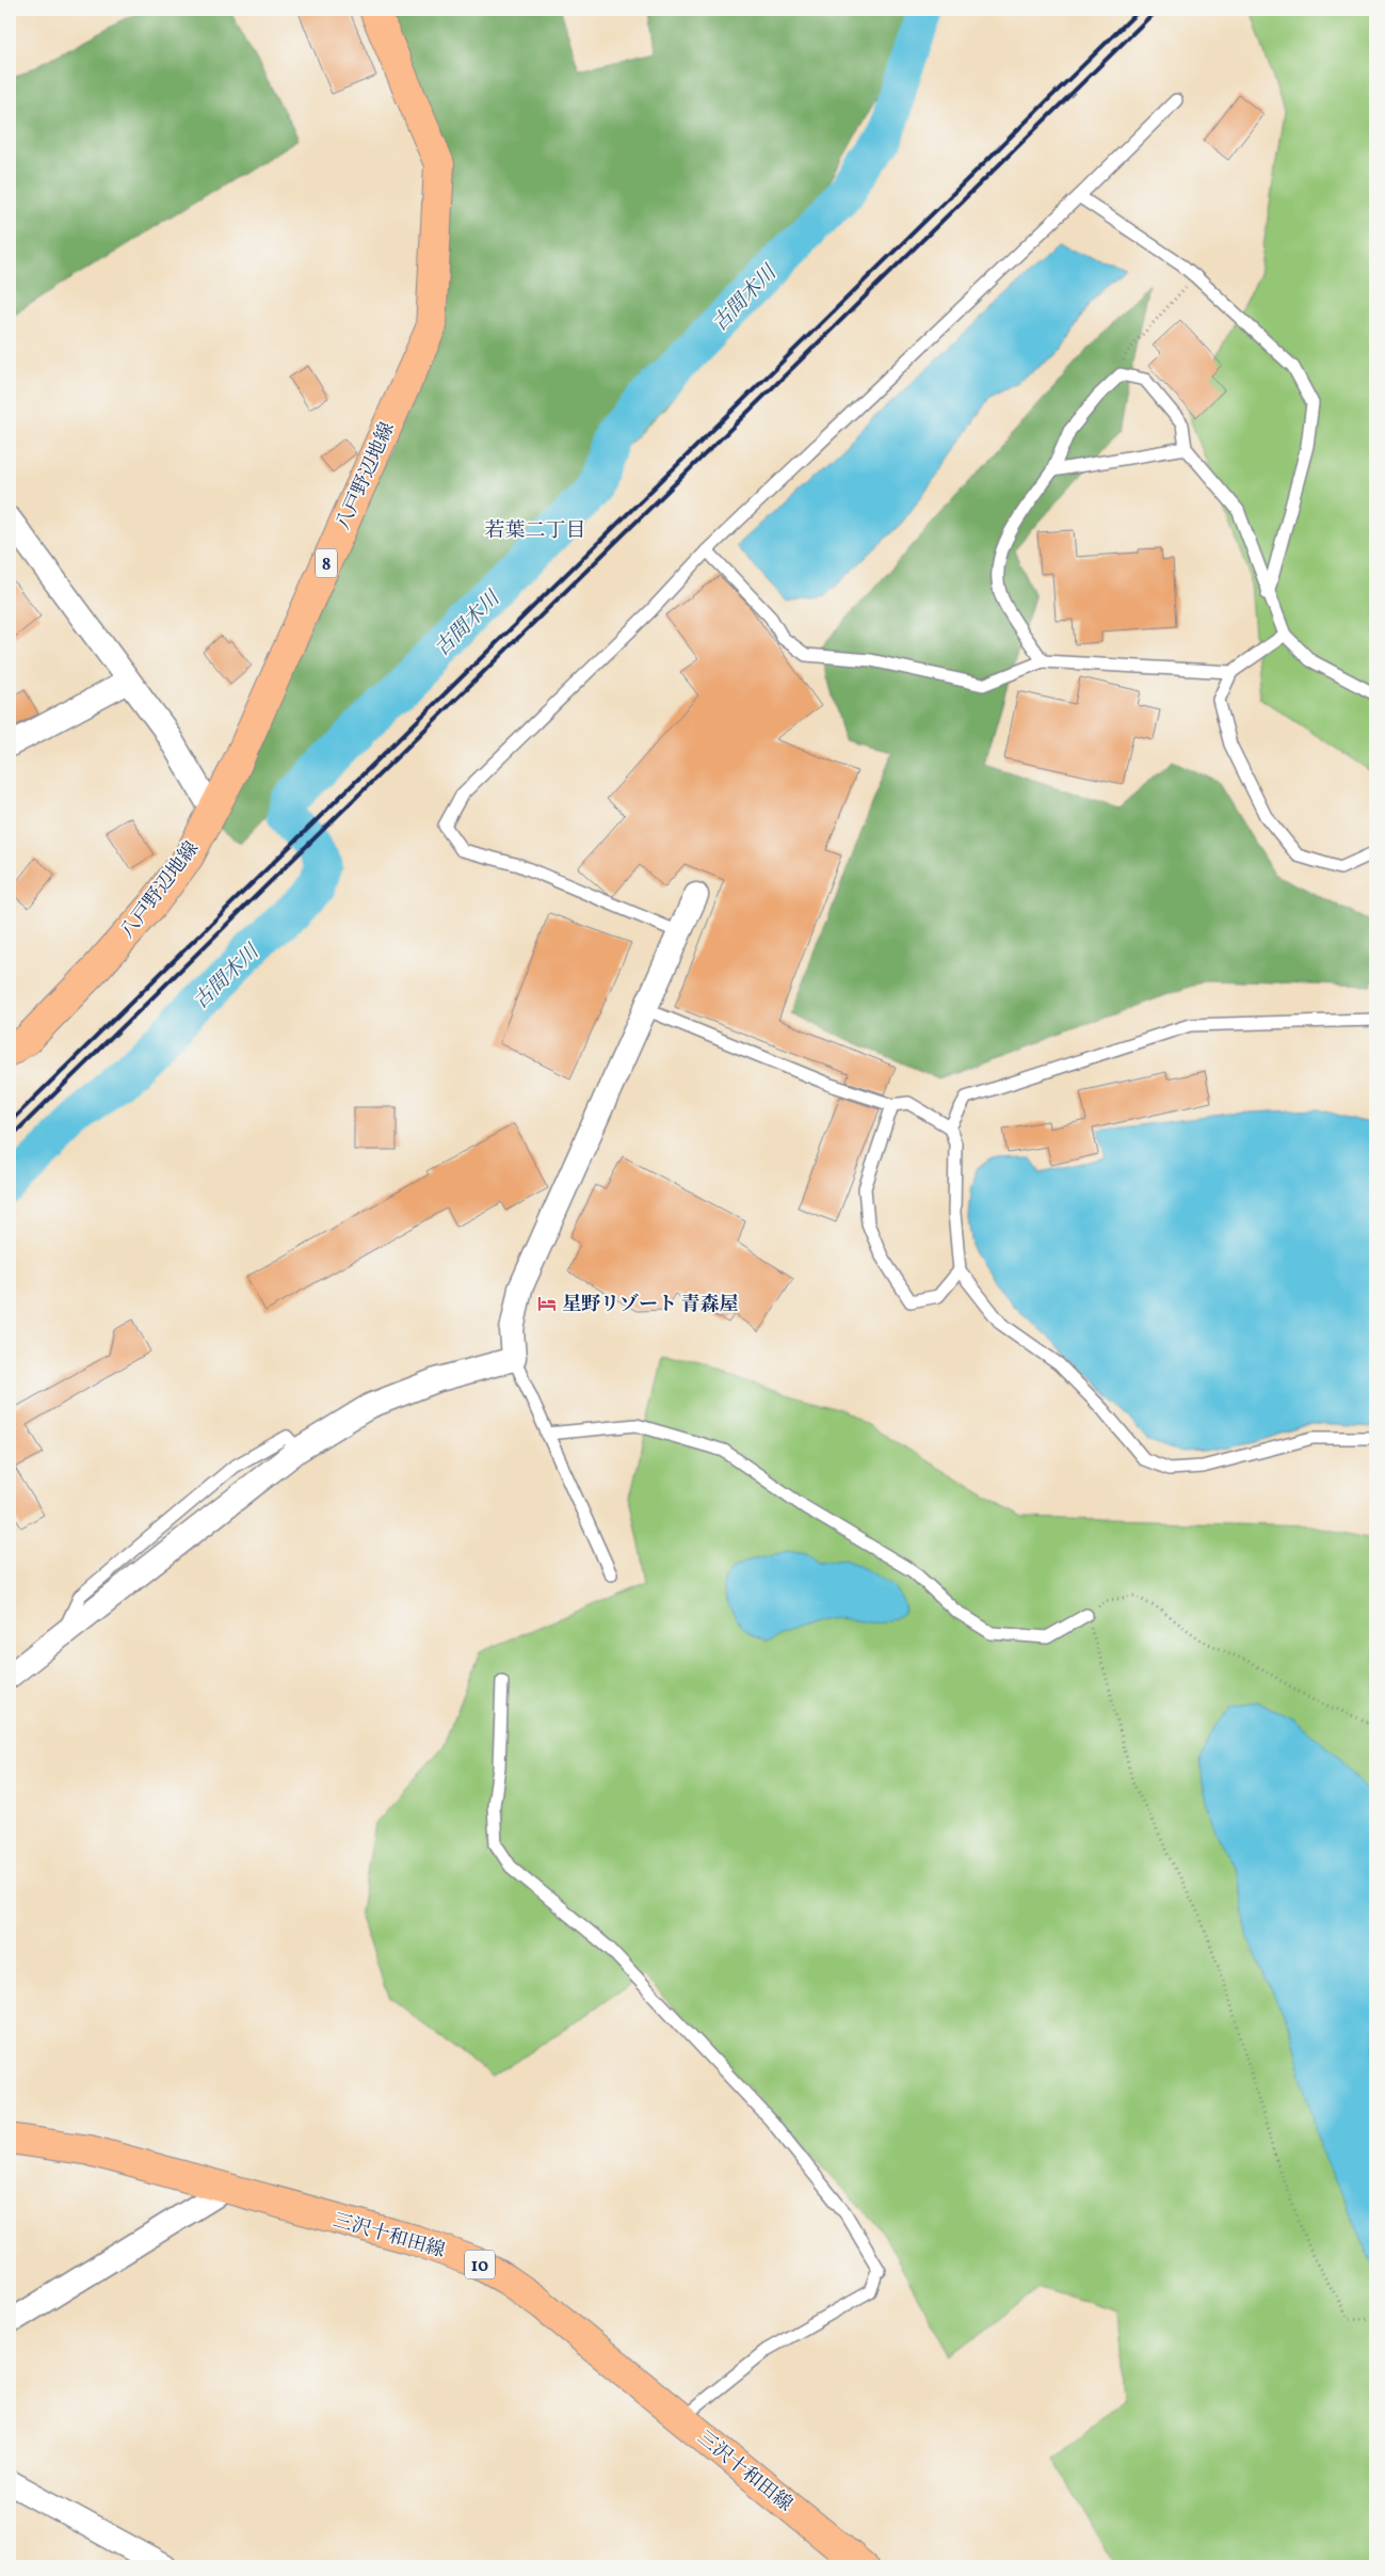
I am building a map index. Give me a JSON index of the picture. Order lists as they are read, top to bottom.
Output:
{
  "streets": {
    "main road": [
      "八戸野辺地線",
      "8",
      "三沢十和田線",
      "10"
    ]
  },
  "districts": ["若葉二丁目"],
  "water": ["古間木川"],
  "places": {
    "hotel": ["星野リゾート 青森屋"]
  }
}
